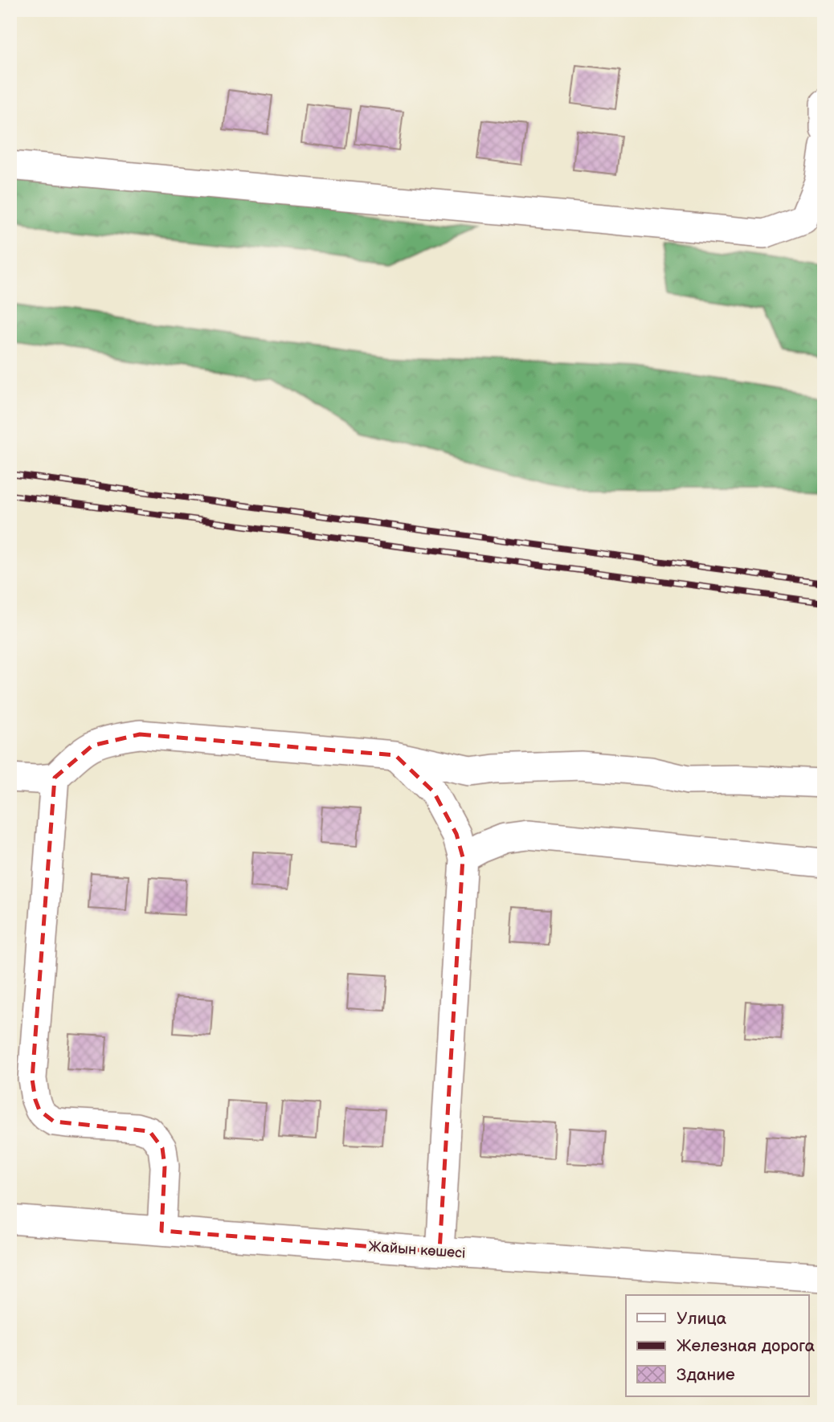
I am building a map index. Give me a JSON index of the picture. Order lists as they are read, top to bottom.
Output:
{
  "streets": {
    "street": ["Жайын көшесі"]
  },
  "legend": ["Улица", "Железная дорога", "Здание"]
}
